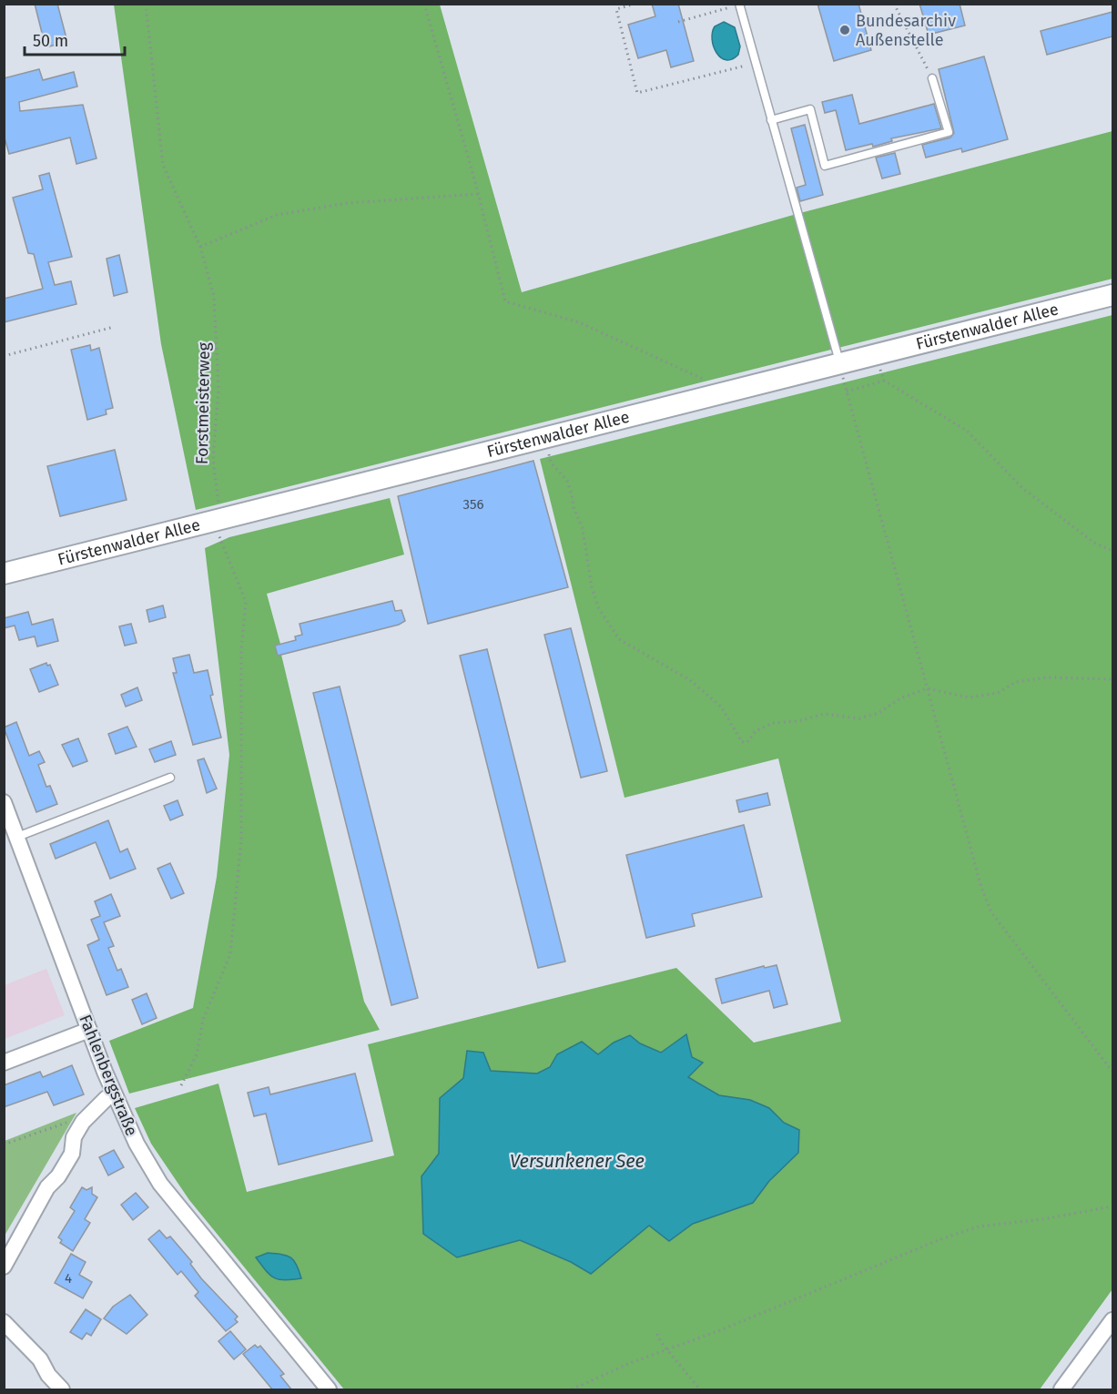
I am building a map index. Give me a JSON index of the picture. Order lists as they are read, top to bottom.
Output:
{
  "streets": {
    "main road": ["Fürstenwalder Allee"],
    "street": ["Fahlenbergstraße"],
    "path": ["Forstmeisterweg"]
  },
  "crossings": [
    ["Fürstenwalder Allee", "Forstmeisterweg"]
  ],
  "water": ["Versunkener See"],
  "places": ["Bundesarchiv Außenstelle"],
  "house_numbers": ["356", "4"],
  "scale_bar": "50 m"
}
